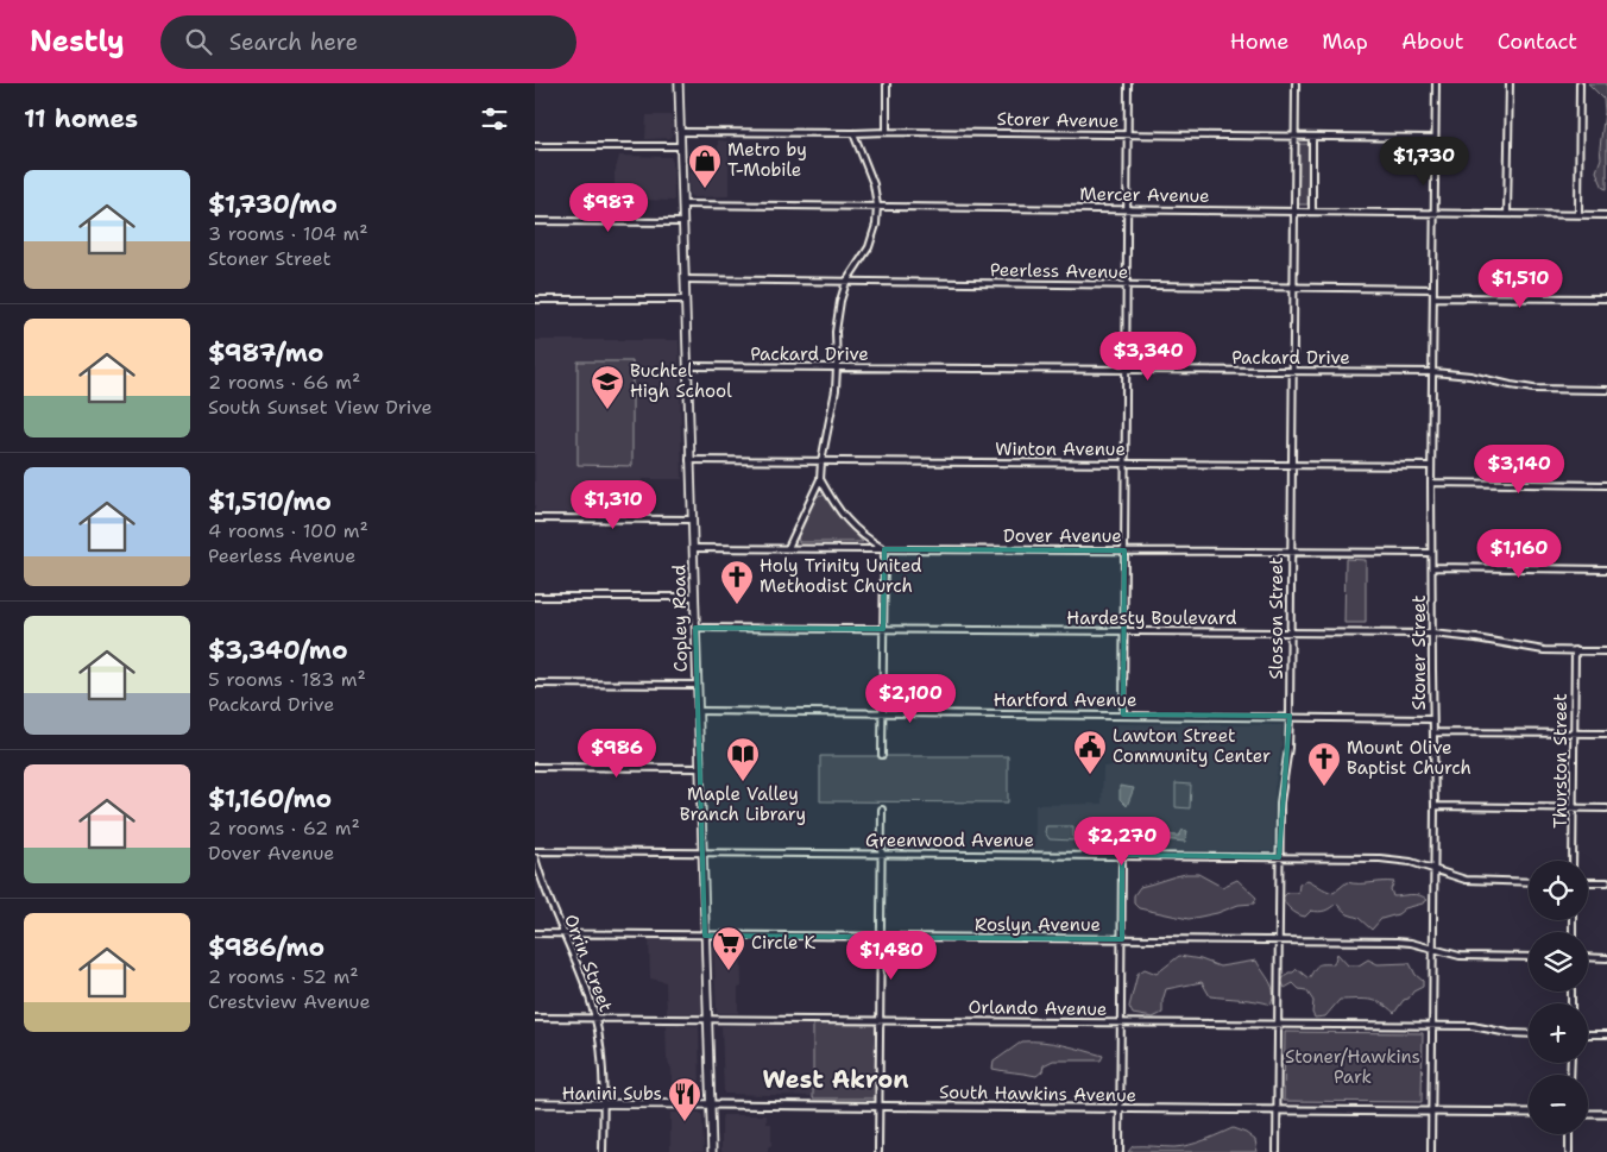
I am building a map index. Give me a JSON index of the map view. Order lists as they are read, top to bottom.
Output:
{
  "streets": {
    "main road": ["Copley Road", "South Hawkins Avenue"],
    "street": [
      "Storer Avenue",
      "Mercer Avenue",
      "Peerless Avenue",
      "Packard Drive",
      "Winton Avenue",
      "Dover Avenue",
      "Hardesty Boulevard",
      "Slosson Street",
      "Stoner Street",
      "Hartford Avenue",
      "Thurston Street",
      "Greenwood Avenue",
      "Roslyn Avenue",
      "Orrin Street",
      "Orlando Avenue"
    ]
  },
  "crossings": [
    ["Storer Avenue", "Copley Road"],
    ["Storer Avenue", "Slosson Street"],
    ["Mercer Avenue", "Copley Road"],
    ["Mercer Avenue", "Slosson Street"],
    ["Peerless Avenue", "Copley Road"],
    ["Peerless Avenue", "Slosson Street"],
    ["Peerless Avenue", "Stoner Street"],
    ["Packard Drive", "Copley Road"],
    ["Packard Drive", "Slosson Street"],
    ["Packard Drive", "Stoner Street"],
    ["Winton Avenue", "Copley Road"],
    ["Winton Avenue", "Slosson Street"],
    ["Winton Avenue", "Stoner Street"],
    ["Dover Avenue", "Copley Road"],
    ["Dover Avenue", "Slosson Street"],
    ["Dover Avenue", "Stoner Street"],
    ["Copley Road", "Hardesty Boulevard"],
    ["Copley Road", "Hartford Avenue"],
    ["Copley Road", "Greenwood Avenue"],
    ["Copley Road", "Roslyn Avenue"],
    ["Copley Road", "Orlando Avenue"],
    ["Copley Road", "South Hawkins Avenue"],
    ["Hardesty Boulevard", "Slosson Street"],
    ["Hardesty Boulevard", "Stoner Street"],
    ["Hardesty Boulevard", "Thurston Street"],
    ["Slosson Street", "Hartford Avenue"],
    ["Slosson Street", "Greenwood Avenue"],
    ["Slosson Street", "Roslyn Avenue"],
    ["Slosson Street", "Orlando Avenue"],
    ["Slosson Street", "South Hawkins Avenue"],
    ["Stoner Street", "Hartford Avenue"],
    ["Stoner Street", "Greenwood Avenue"],
    ["Stoner Street", "Roslyn Avenue"],
    ["Stoner Street", "Orlando Avenue"],
    ["Stoner Street", "South Hawkins Avenue"],
    ["Roslyn Avenue", "Orrin Street"],
    ["Orrin Street", "Orlando Avenue"],
    ["Orrin Street", "South Hawkins Avenue"]
  ],
  "districts": ["West Akron"],
  "parks": ["Stoner/Hawkins Park"],
  "places": {
    "shop": ["Metro by T-Mobile"],
    "school or university": ["Buchtel High School"],
    "church": ["Holy Trinity United Methodist Church", "Mount Olive Baptist Church"],
    "public building": ["Lawton Street Community Center"],
    "library": ["Maple Valley Branch Library"],
    "supermarket": ["Circle K"],
    "restaurant": ["Hanini Subs"]
  },
  "page": {
    "header": "Nestly",
    "search": "Search here",
    "nav": [
      "Home",
      "Map",
      "About",
      "Contact"
    ],
    "heading": "11 homes",
    "price": [
      "$1,730",
      "$987",
      "$1,510",
      "$3,340",
      "$3,140",
      "$1,310",
      "$1,160",
      "$2,100",
      "$986",
      "$2,270",
      "$1,480"
    ],
    "list": [
      {
        "name": "$1,730/mo",
        "note": "3 rooms · 104 m² · Stoner Street"
      },
      {
        "name": "$987/mo",
        "note": "2 rooms · 66 m² · South Sunset View Drive"
      },
      {
        "name": "$1,510/mo",
        "note": "4 rooms · 100 m² · Peerless Avenue"
      },
      {
        "name": "$3,340/mo",
        "note": "5 rooms · 183 m² · Packard Drive"
      },
      {
        "name": "$1,160/mo",
        "note": "2 rooms · 62 m² · Dover Avenue"
      },
      {
        "name": "$986/mo",
        "note": "2 rooms · 52 m² · Crestview Avenue"
      }
    ],
    "map_buttons": ["+", "−"]
  }
}
